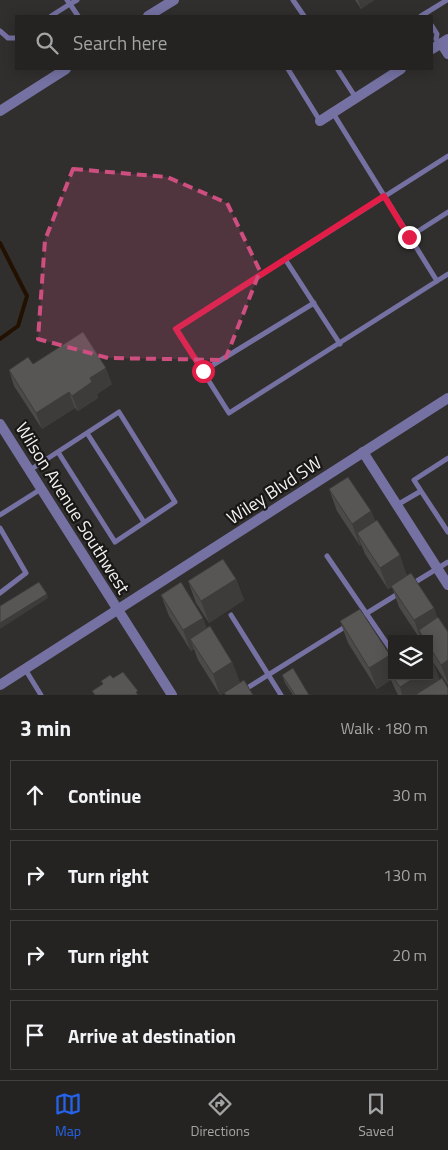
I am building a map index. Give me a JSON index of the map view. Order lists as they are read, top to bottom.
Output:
{
  "streets": {
    "street": ["Wiley Blvd SW", "Wilson Avenue Southwest"]
  },
  "crossings": [
    ["Wiley Blvd SW", "Wilson Avenue Southwest"]
  ],
  "page": {
    "search": "Search here",
    "heading": ["3 min", "Walk · 180 m"],
    "list": [
      ["Continue", "30 m"],
      ["Turn right", "130 m"],
      ["Turn right", "20 m"],
      "Arrive at destination"
    ],
    "nav": ["Map", "Directions", "Saved"]
  }
}
